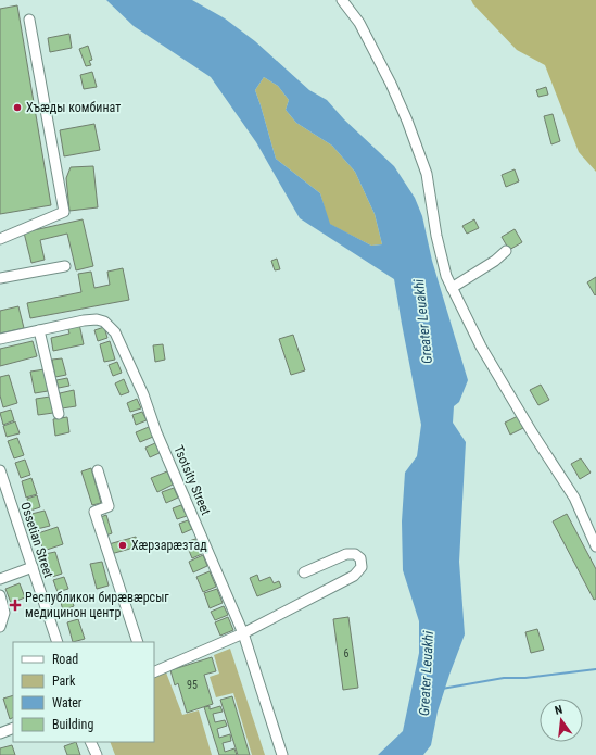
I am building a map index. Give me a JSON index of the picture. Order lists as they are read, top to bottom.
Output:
{
  "streets": {
    "street": ["Tsotsity Street", "Ossetian Street"]
  },
  "water": ["Greater Leuakhi"],
  "places": {
    "other": ["Хъæды комбинат", "Хæрзарæзтад"],
    "health": ["Республикон бирæвæрсыг медицинон центр"]
  },
  "house_numbers": ["6", "95"],
  "legend": [
    "Road",
    "Park",
    "Water",
    "Building"
  ],
  "north": "top"
}
